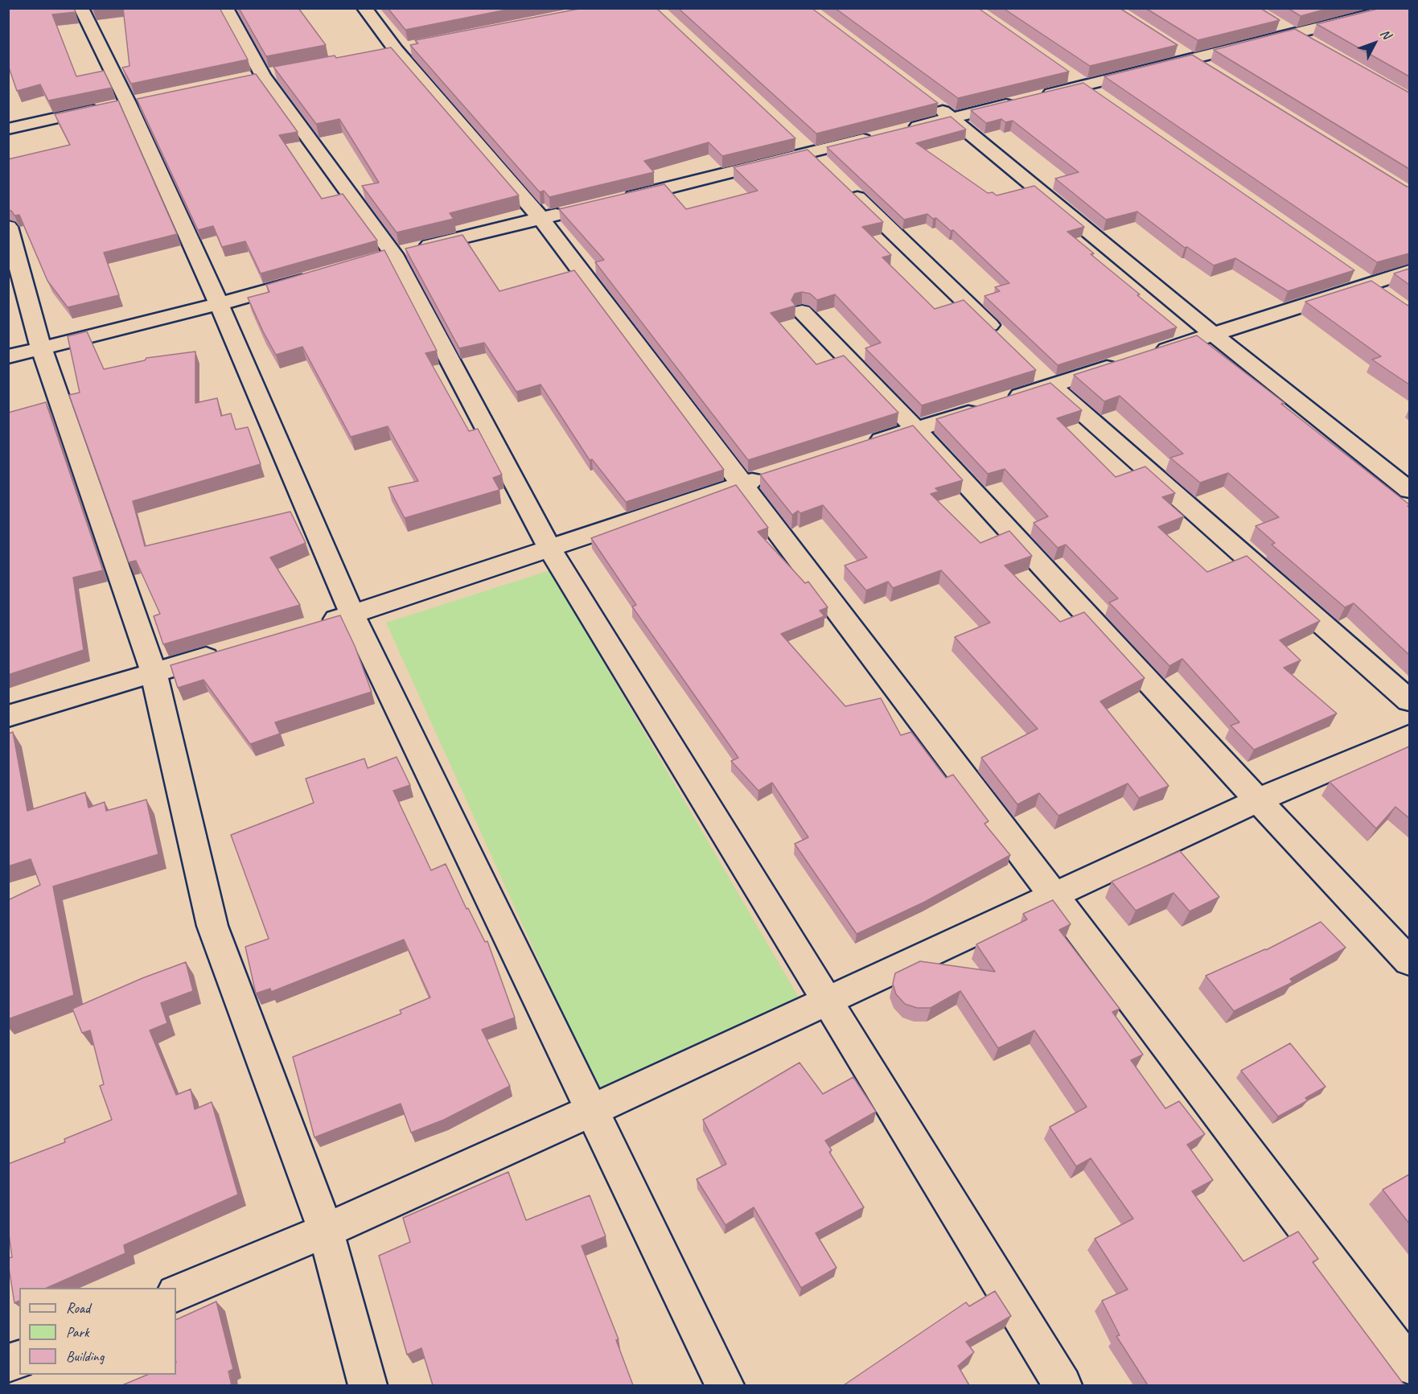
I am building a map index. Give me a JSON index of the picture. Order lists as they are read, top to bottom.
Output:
{
  "legend": ["Road", "Park", "Building"],
  "north": "top right"
}
